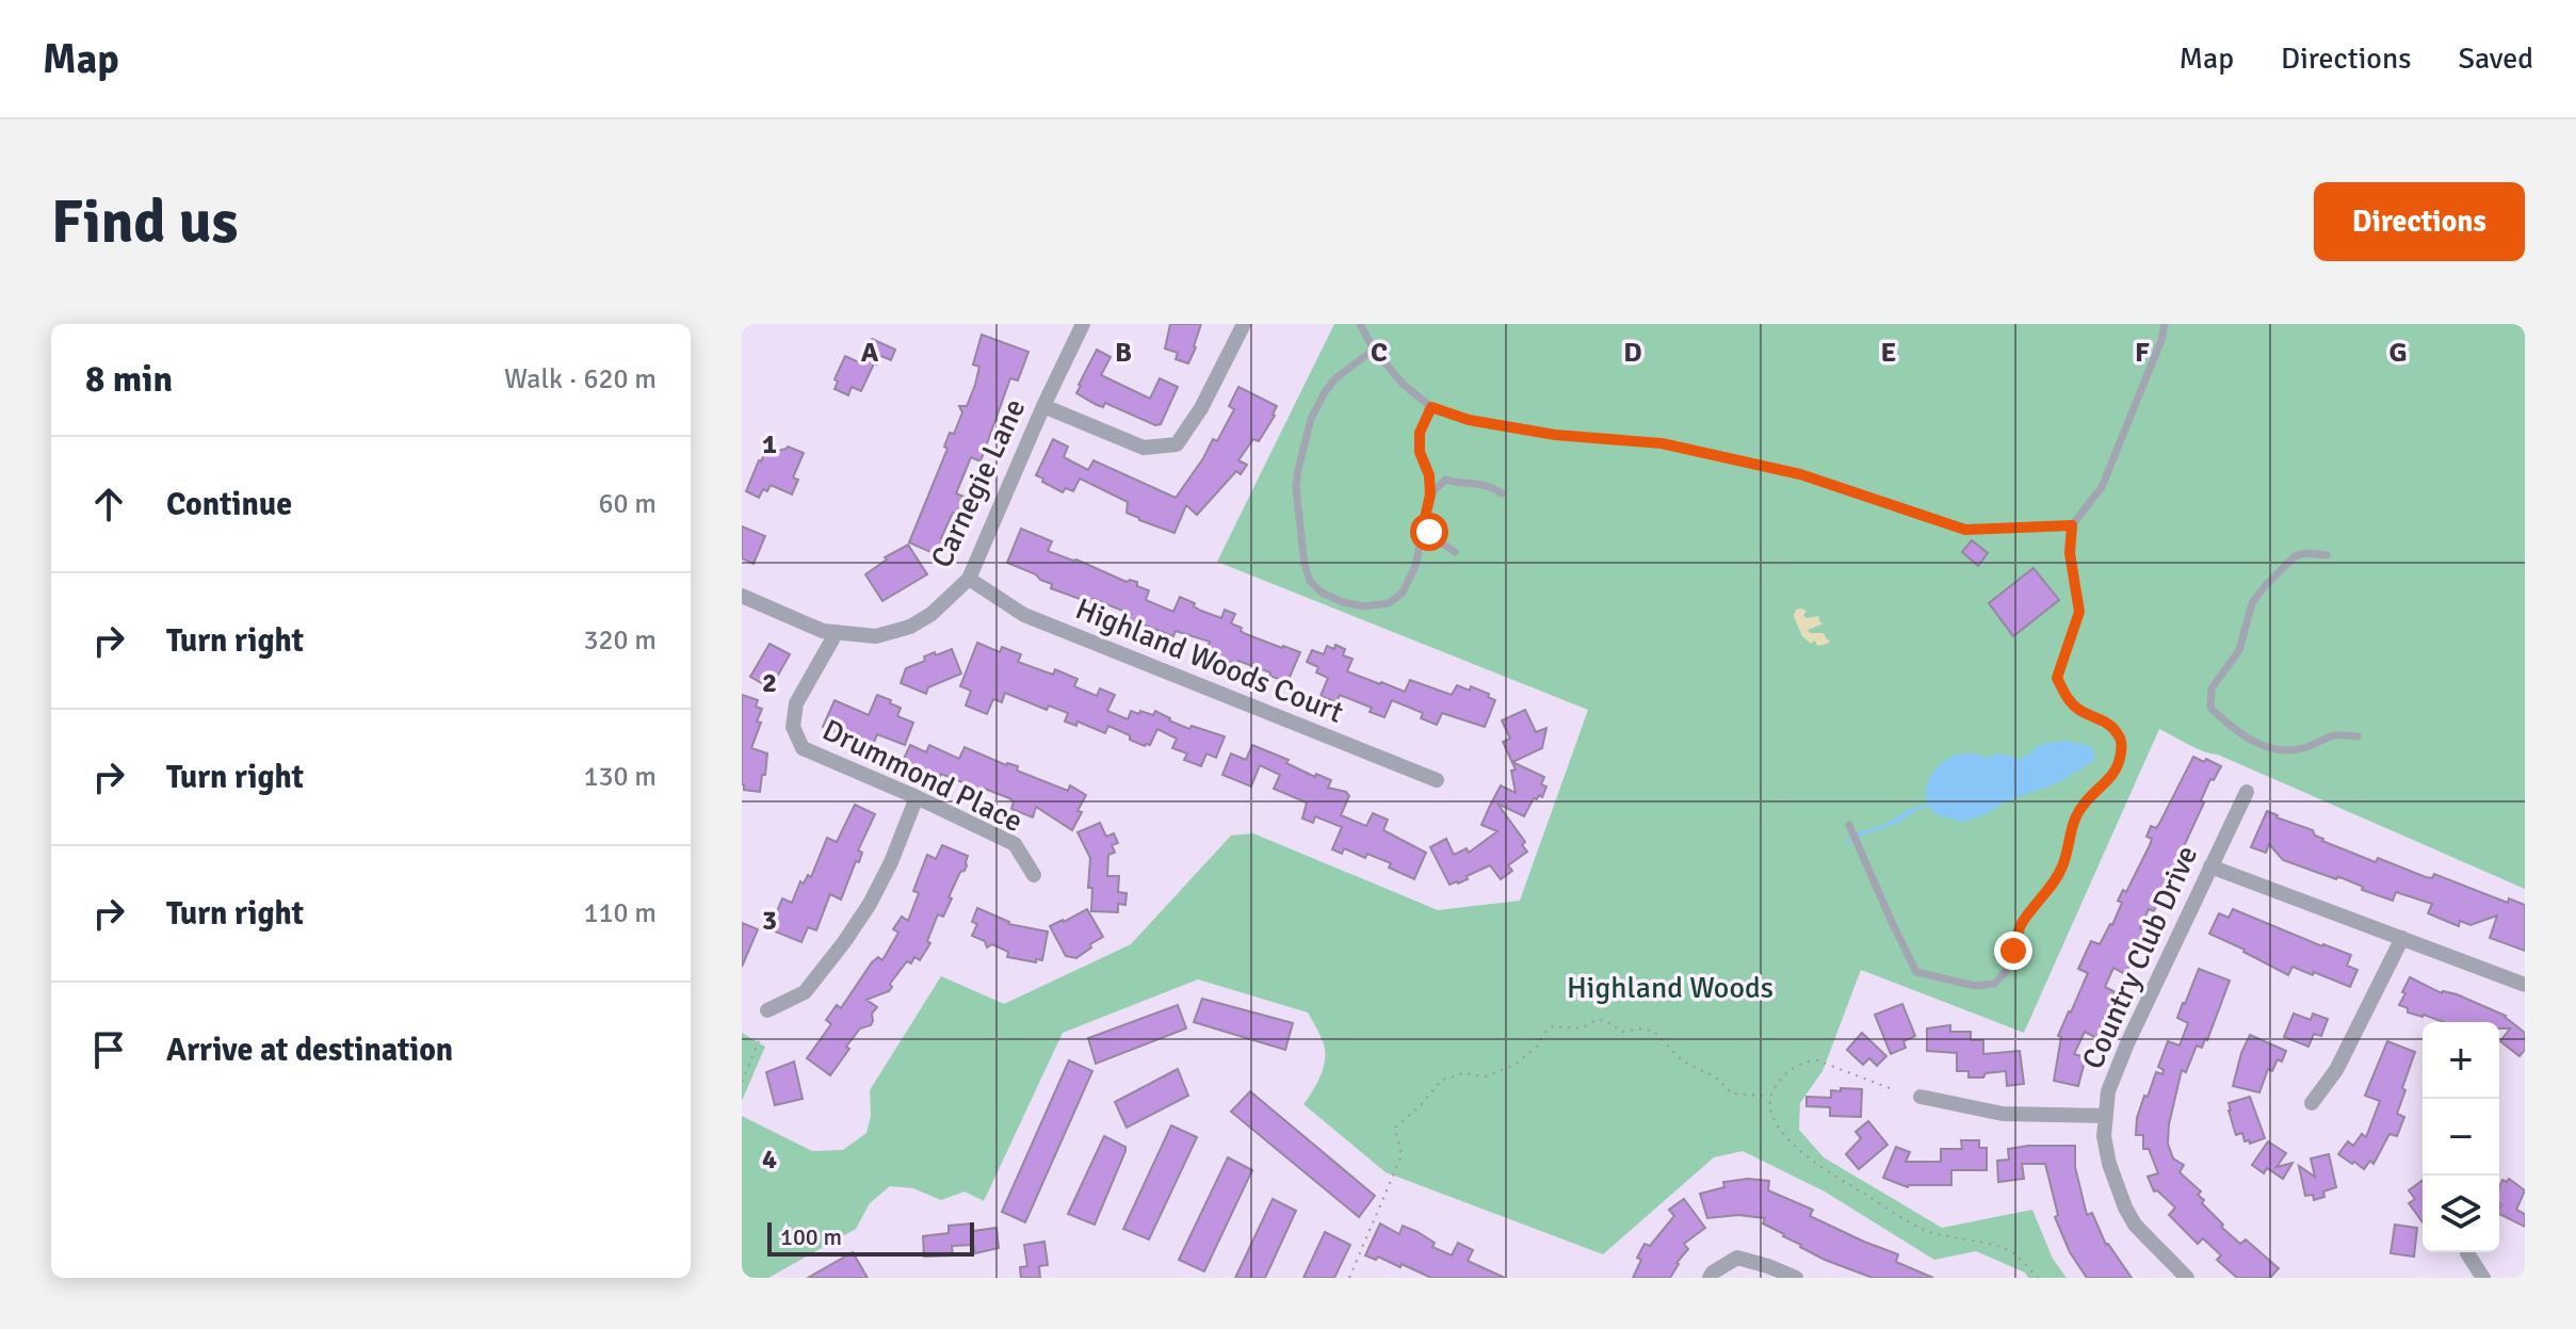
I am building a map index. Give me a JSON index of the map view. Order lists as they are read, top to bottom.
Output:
{
  "streets": {
    "street": [
      "Carnegie Lane",
      "Highland Woods Court",
      "Drummond Place",
      "Country Club Drive"
    ]
  },
  "crossings": [
    ["Carnegie Lane", "Highland Woods Court"],
    ["Carnegie Lane", "Drummond Place"]
  ],
  "parks": ["Highland Woods"],
  "scale_bar": "100 m",
  "page": {
    "header": "Map",
    "nav": ["Map", "Directions", "Saved"],
    "buttons": "Directions",
    "title": "Find us",
    "heading": ["8 min", "Walk · 620 m"],
    "list": [
      ["Continue", "60 m"],
      ["Turn right", "320 m"],
      ["Turn right", "130 m"],
      ["Turn right", "110 m"],
      "Arrive at destination"
    ],
    "map_buttons": ["+", "−"],
    "scale": "100 m"
  },
  "grid": {
    "columns": [
      "A",
      "B",
      "C",
      "D",
      "E",
      "F",
      "G"
    ],
    "rows": [
      "1",
      "2",
      "3",
      "4"
    ]
  }
}
